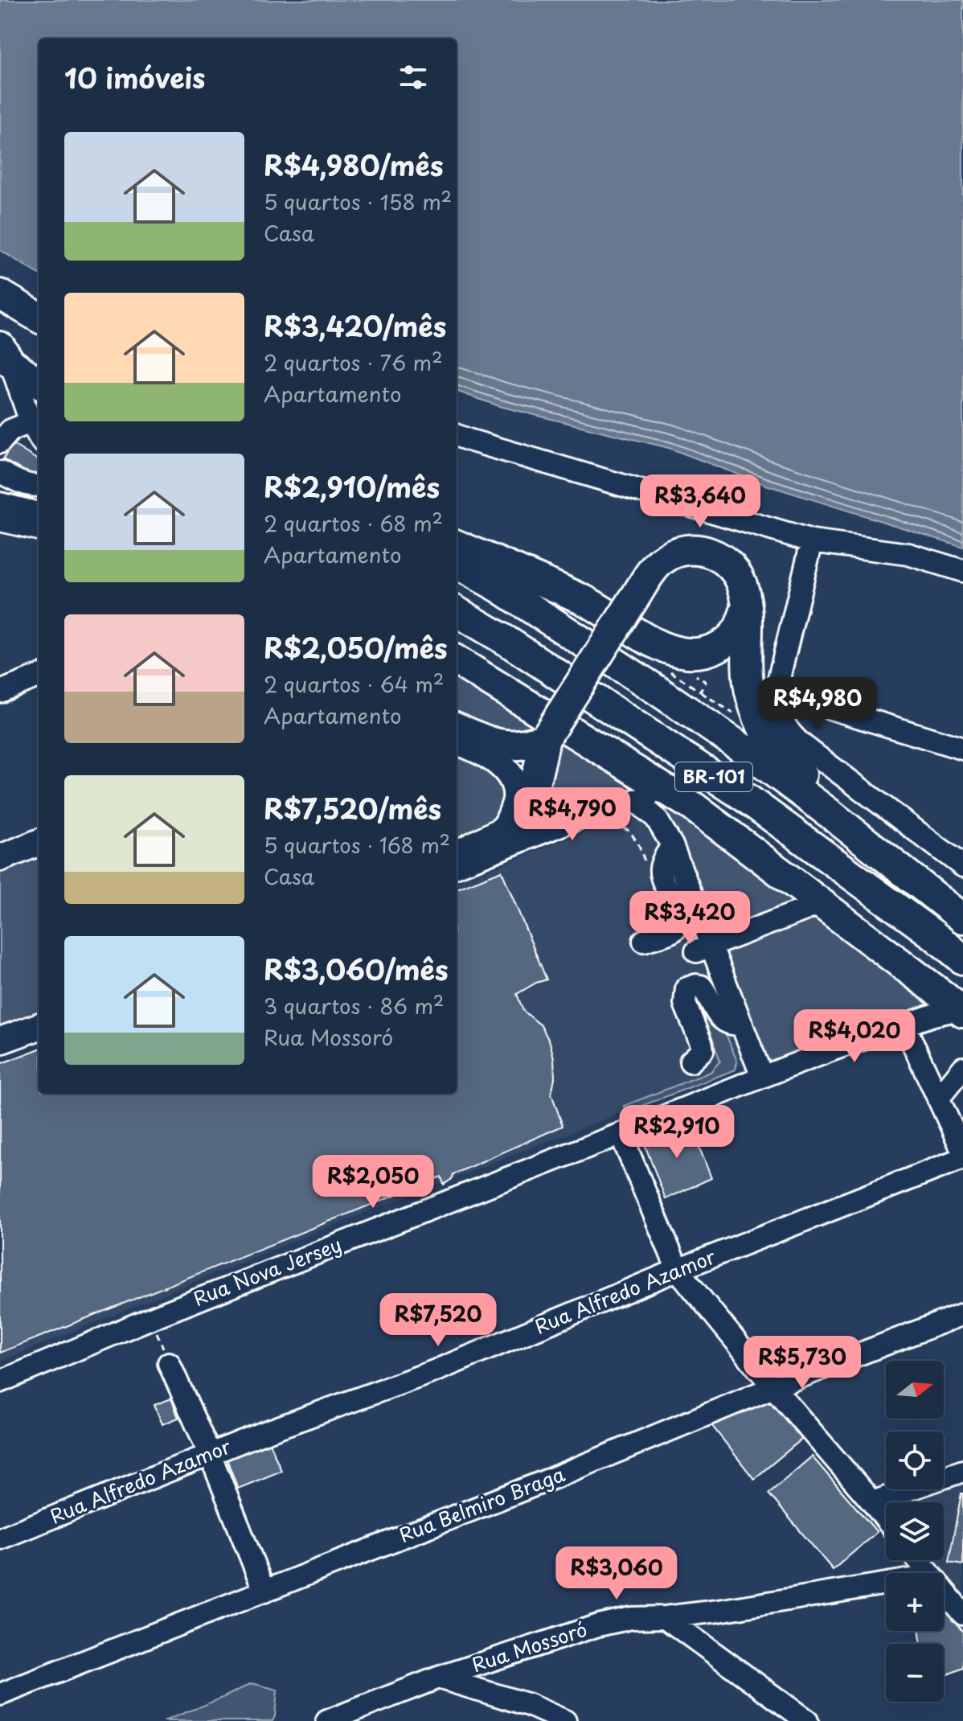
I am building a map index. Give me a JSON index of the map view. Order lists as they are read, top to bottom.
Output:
{
  "streets": {
    "highway": ["BR-101"],
    "street": [
      "Rua Nova Jersey",
      "Rua Alfredo Azamor",
      "Rua Belmiro Braga",
      "Rua Mossoró"
    ]
  },
  "north": "right",
  "page": {
    "heading": "10 imóveis",
    "list": [
      {
        "name": "R$4,980/mês",
        "note": "5 quartos · 158 m² · Casa"
      },
      {
        "name": "R$3,420/mês",
        "note": "2 quartos · 76 m² · Apartamento"
      },
      {
        "name": "R$2,910/mês",
        "note": "2 quartos · 68 m² · Apartamento"
      },
      {
        "name": "R$2,050/mês",
        "note": "2 quartos · 64 m² · Apartamento"
      },
      {
        "name": "R$7,520/mês",
        "note": "5 quartos · 168 m² · Casa"
      },
      {
        "name": "R$3,060/mês",
        "note": "3 quartos · 86 m² · Rua Mossoró"
      }
    ],
    "price": [
      "R$3,640",
      "R$4,980",
      "R$4,790",
      "R$3,420",
      "R$4,020",
      "R$2,910",
      "R$2,050",
      "R$7,520",
      "R$5,730",
      "R$3,060"
    ],
    "map_buttons": ["+", "−"]
  }
}
